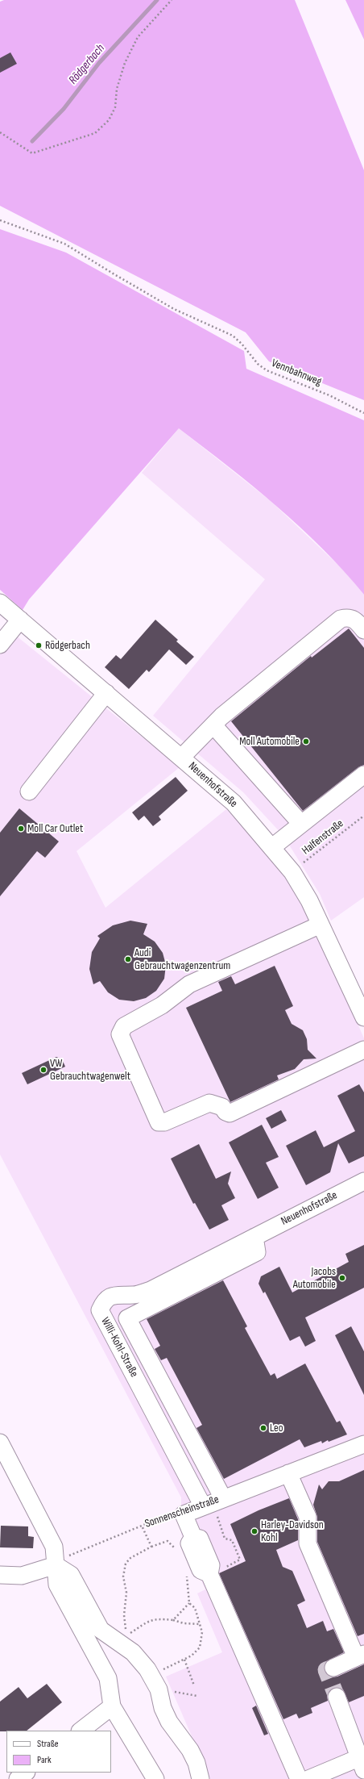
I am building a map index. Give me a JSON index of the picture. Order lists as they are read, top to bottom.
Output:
{
  "streets": {
    "street": ["Neuenhofstraße", "Willi-Kohl-Straße", "Sonnenscheinstraße"],
    "path": ["Vennbahnweg", "Halfenstraße"]
  },
  "crossings": [
    ["Neuenhofstraße", "Halfenstraße"],
    ["Neuenhofstraße", "Willi-Kohl-Straße"],
    ["Willi-Kohl-Straße", "Sonnenscheinstraße"]
  ],
  "water": ["Rödgerbach"],
  "places": [
    "Rödgerbach",
    "Moll Automobile",
    "Moll Car Outlet",
    "Audi Gebrauchtwagenzentrum",
    "VW Gebrauchtwagenwelt",
    "Jacobs Automobile",
    "Leo",
    "Harley-Davidson Kohl"
  ],
  "legend": ["Straße", "Park"]
}
